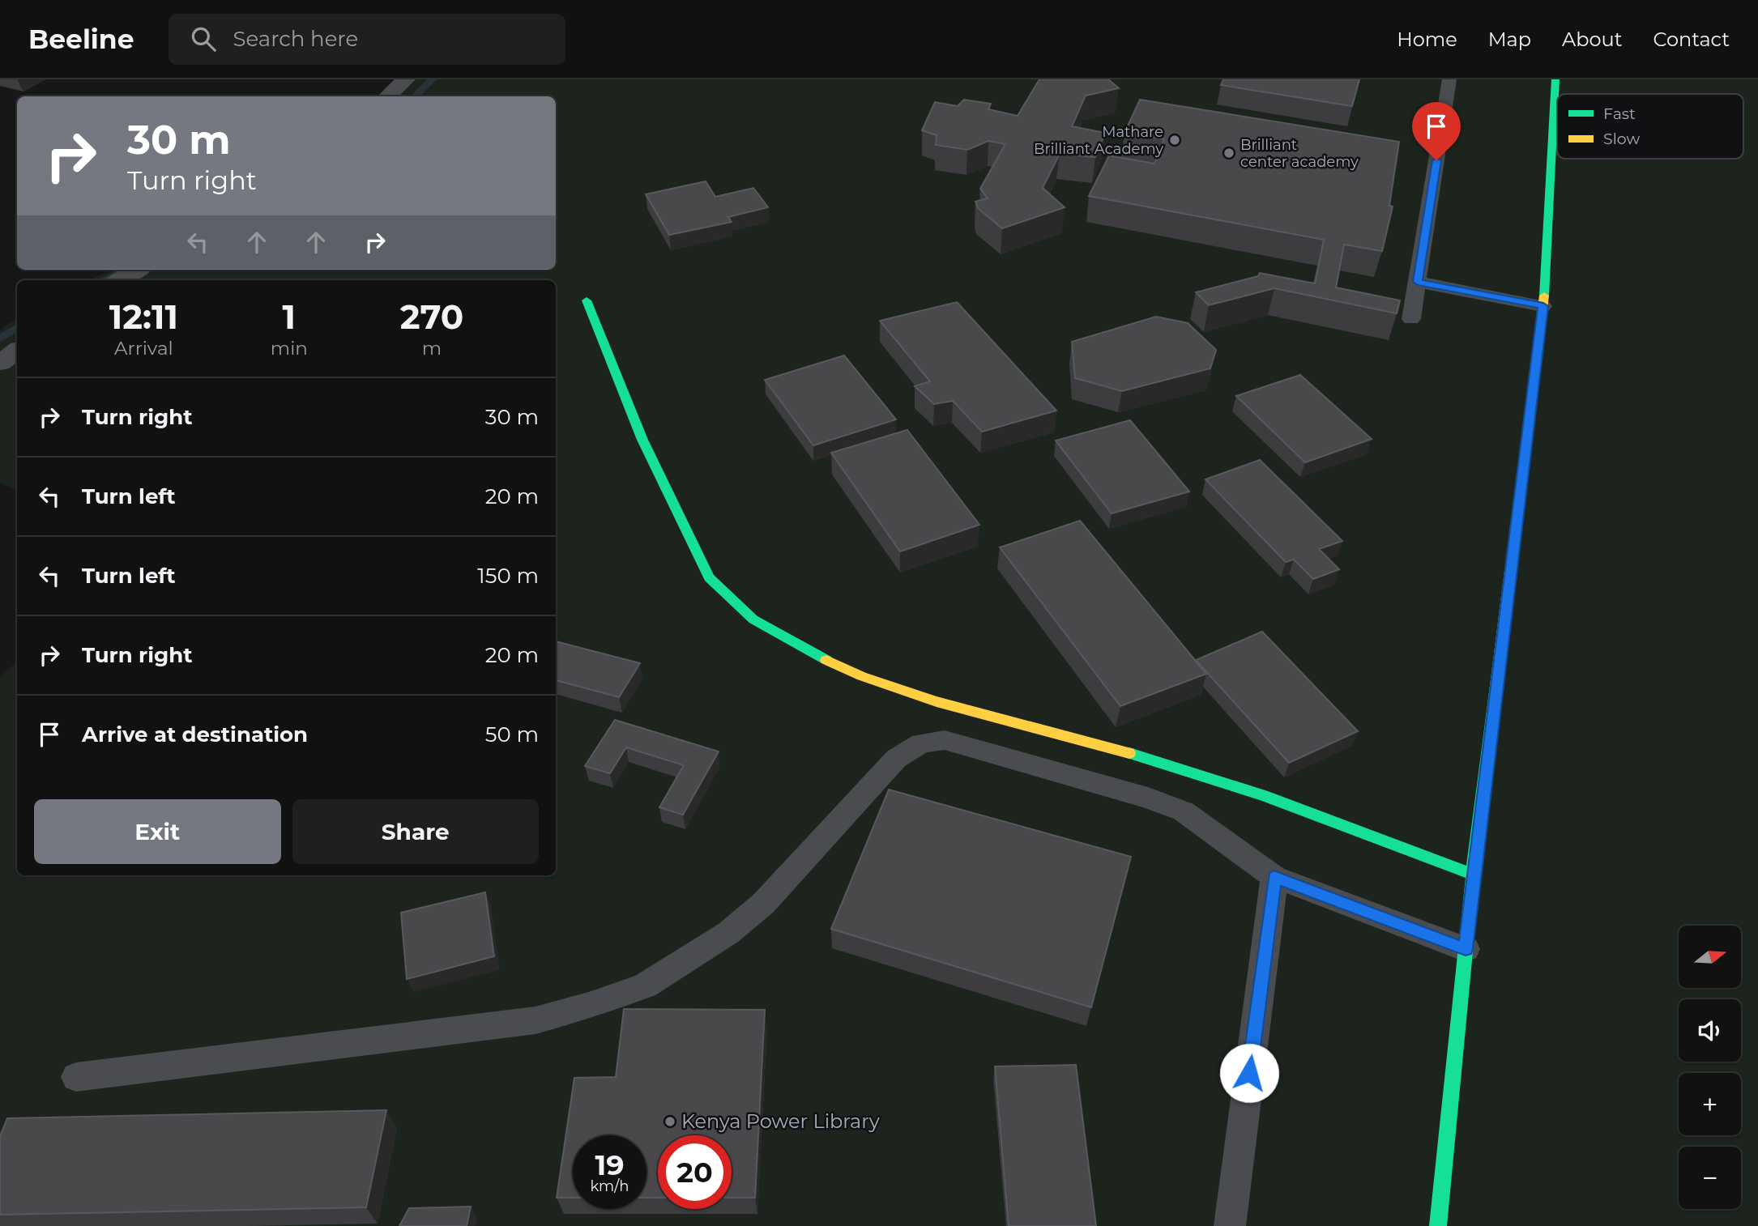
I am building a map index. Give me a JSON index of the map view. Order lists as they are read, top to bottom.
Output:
{
  "places": ["Mathare Brilliant Academy", "Brilliant center academy", "Kenya Power Library"],
  "legend": ["Fast", "Slow"],
  "north": "right",
  "page": {
    "header": "Beeline",
    "search": "Search here",
    "nav": [
      "Home",
      "Map",
      "About",
      "Contact"
    ],
    "turn": ["30 m", "Turn right"],
    "eta": [
      "12:11",
      "Arrival",
      "1",
      "min",
      "270",
      "m"
    ],
    "list": [
      {
        "name": "Turn right",
        "value": "30 m"
      },
      {
        "name": "Turn left",
        "value": "20 m"
      },
      {
        "name": "Turn left",
        "value": "150 m"
      },
      {
        "name": "Turn right",
        "value": "20 m"
      },
      {
        "name": "Arrive at destination",
        "value": "50 m"
      }
    ],
    "buttons": ["Exit", "Share"],
    "map_buttons": ["+", "−"],
    "speed": "19 km/h",
    "limit": "20"
  }
}
